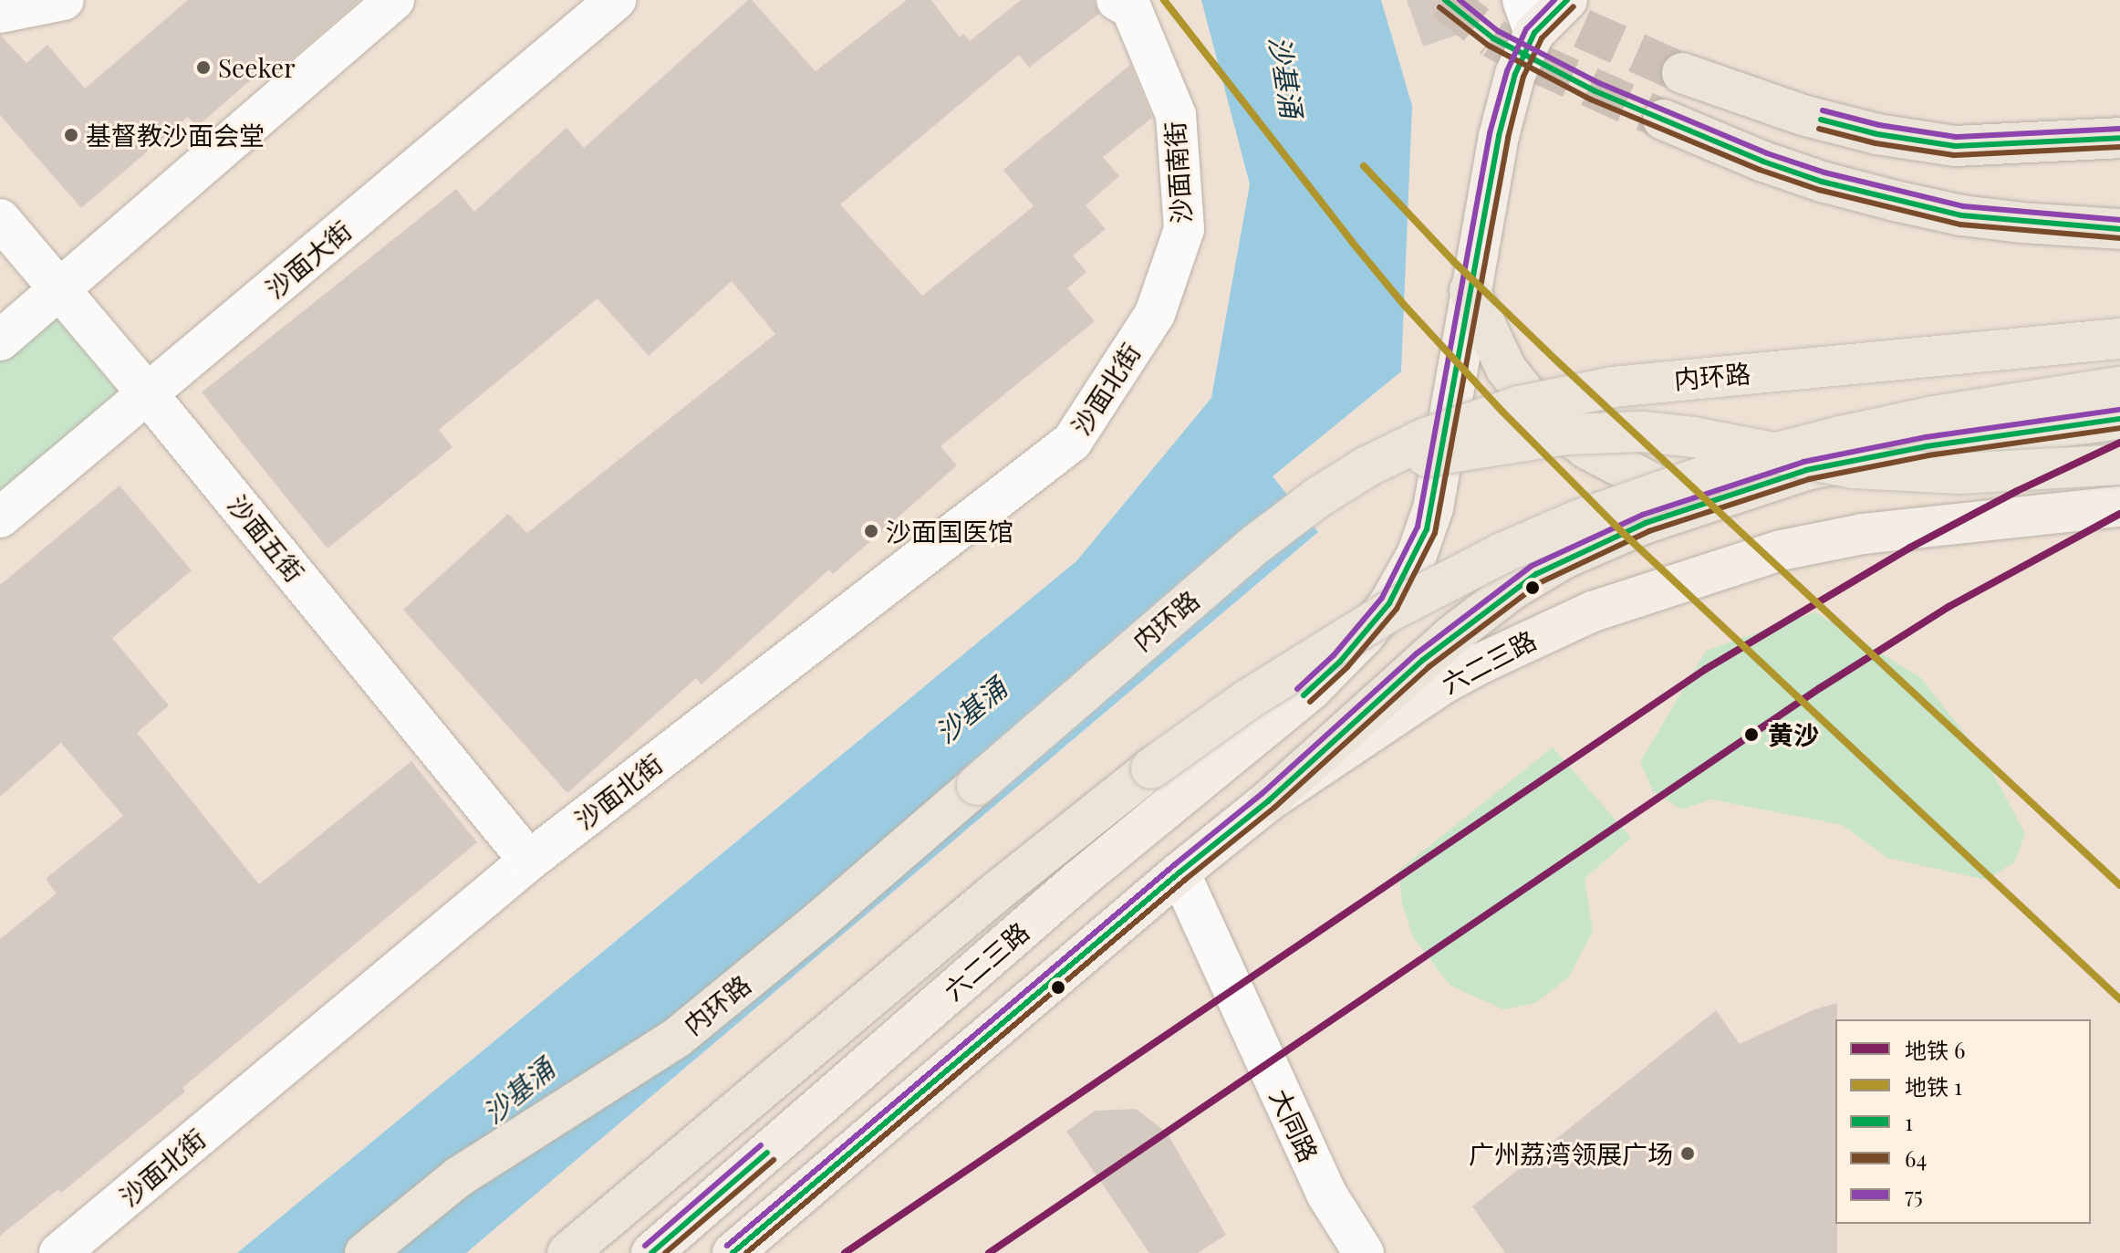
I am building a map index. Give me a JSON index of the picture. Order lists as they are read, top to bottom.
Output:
{
  "streets": {
    "highway": ["内环路"],
    "main road": ["六二三路"],
    "street": [
      "沙面南街",
      "沙面大街",
      "沙面北街",
      "沙面五街",
      "大同路"
    ]
  },
  "crossings": [
    ["沙面南街", "沙面北街"],
    ["沙面大街", "沙面五街"],
    ["沙面北街", "沙面五街"],
    ["六二三路", "大同路"]
  ],
  "water": ["沙基涌"],
  "places": [
    "Seeker",
    "基督教沙面会堂",
    "沙面国医馆",
    "黄沙",
    "广州荔湾领展广场"
  ],
  "lines": [
    "metro line 1",
    "transit line 1",
    "transit line 75",
    "transit line 64",
    "metro line 6"
  ],
  "legend": [
    "地铁 6",
    "地铁 1",
    "1",
    "64",
    "75"
  ]
}
